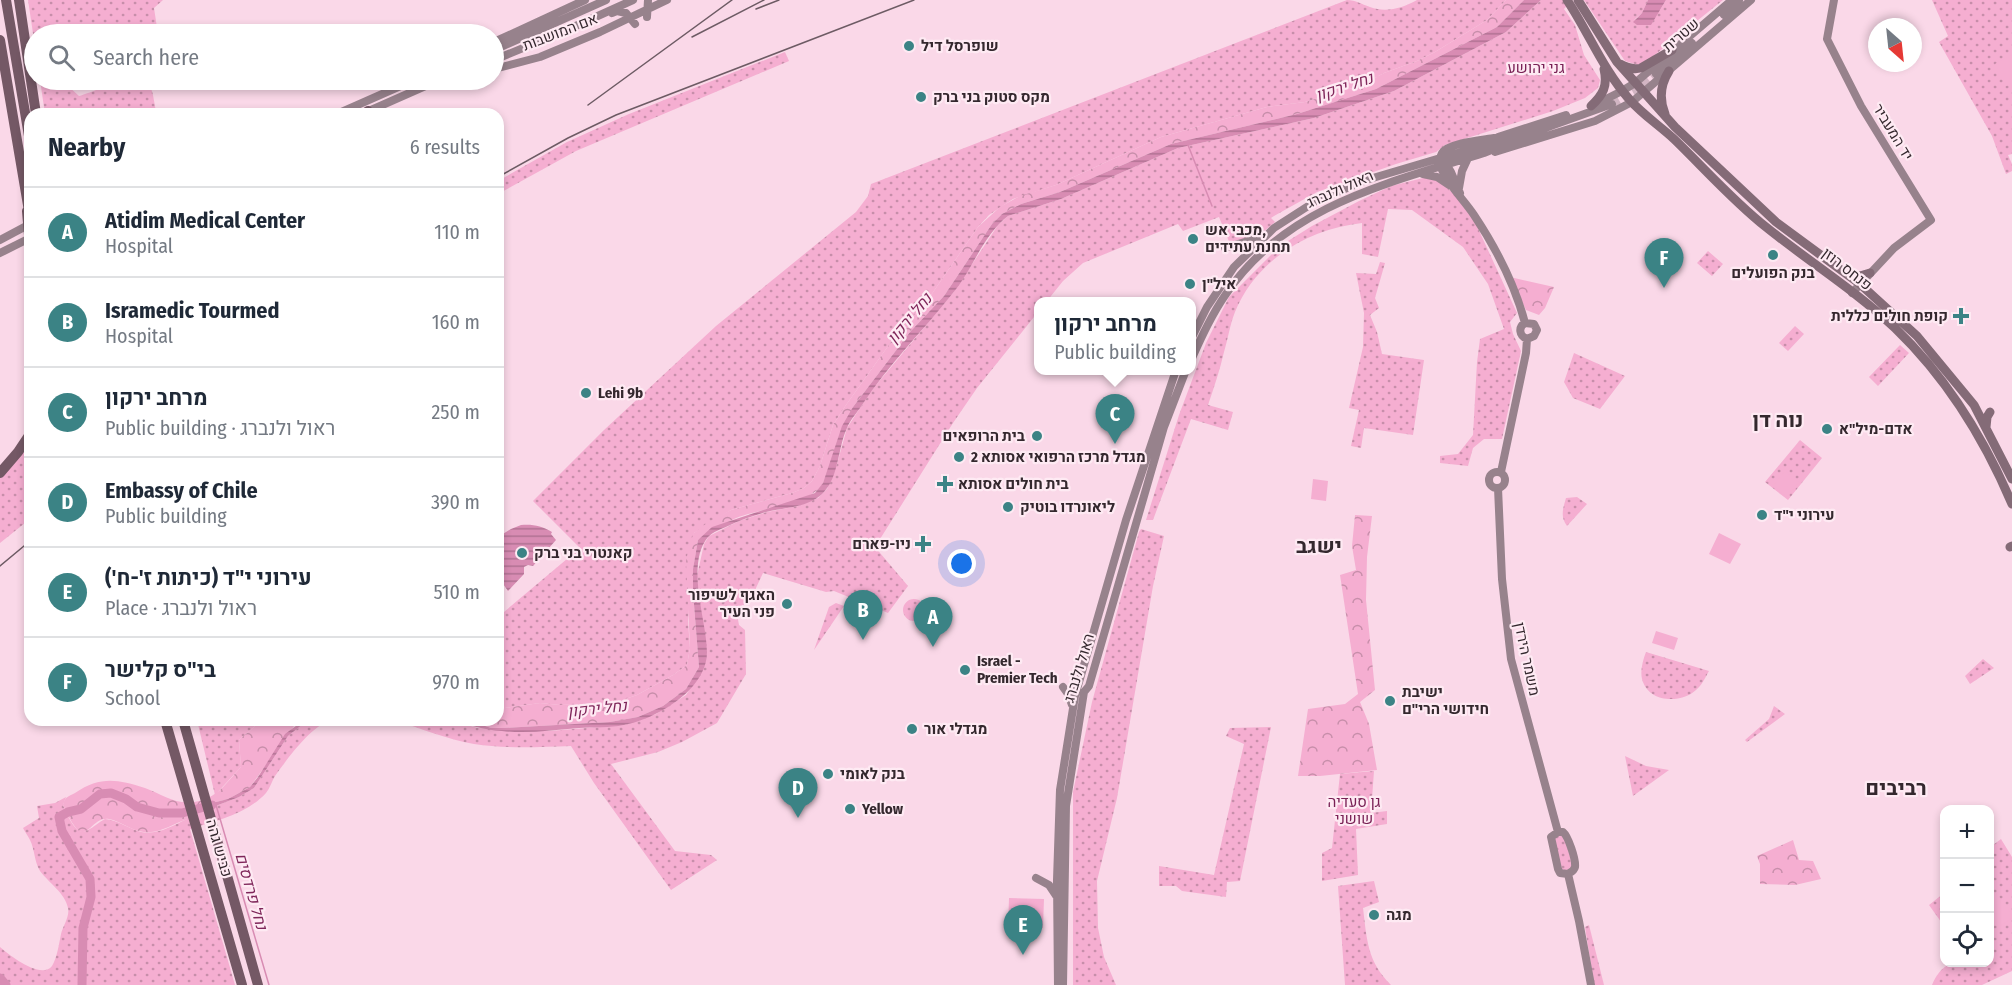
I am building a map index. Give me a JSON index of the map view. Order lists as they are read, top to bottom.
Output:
{
  "streets": {
    "highway": ["כביש גהה"],
    "main road": ["פנחס רוזן"],
    "street": [
      "אם המושבות",
      "שטרית",
      "יד המעביר",
      "ראול ולנברג",
      "משמר הירדן"
    ]
  },
  "districts": ["נוה דן", "ישגב", "רביבים"],
  "water": ["נחל ירקון", "נחל פרדסים"],
  "parks": ["גני יהושע", "גן סעדיה שושני"],
  "places": {
    "other": [
      "שופרסל דיל",
      "מקס סטוק בני ברק",
      "מכבי אש, תחנת עתידים",
      "בנק הפועלים",
      "איל\"ן",
      "Lehi 9b",
      "אדם-מיל\"א",
      "בית הרופאים",
      "מגדל מרכז הרפואי אסותא 2",
      "ליאונרדו בוטיק",
      "עירוני י\"ד",
      "קאנטרי בני ברק",
      "האגף לשיפור פני העיר",
      "Israel - Premier Tech",
      "ישיבת חידושי הרי\"ם",
      "מגדלי אור",
      "בנק לאומי",
      "Yellow",
      "מגה"
    ],
    "health": ["קופת חולים כללית", "בית חולים אסותא", "ניו-פארם"]
  },
  "north": "bottom right",
  "page": {
    "search": "Search here",
    "heading": ["Nearby", "6 results"],
    "list": [
      {
        "mark": "A",
        "name": "Atidim Medical Center",
        "note": "Hospital",
        "value": "110 m"
      },
      {
        "mark": "B",
        "name": "Isramedic Tourmed",
        "note": "Hospital",
        "value": "160 m"
      },
      {
        "mark": "C",
        "name": "מרחב ירקון",
        "note": "Public building · ראול ולנברג",
        "value": "250 m"
      },
      {
        "mark": "D",
        "name": "Embassy of Chile",
        "note": "Public building",
        "value": "390 m"
      },
      {
        "mark": "E",
        "name": "עירוני י\"ד (כיתות ז'-ח')",
        "note": "Place · ראול ולנברג",
        "value": "510 m"
      },
      {
        "mark": "F",
        "name": "בי\"ס קלישר",
        "note": "School",
        "value": "970 m"
      }
    ],
    "pins": [
      "F",
      "C",
      "B",
      "A",
      "D",
      "E"
    ],
    "popup": ["מרחב ירקון", "Public building"],
    "map_buttons": ["+", "−"]
  }
}
